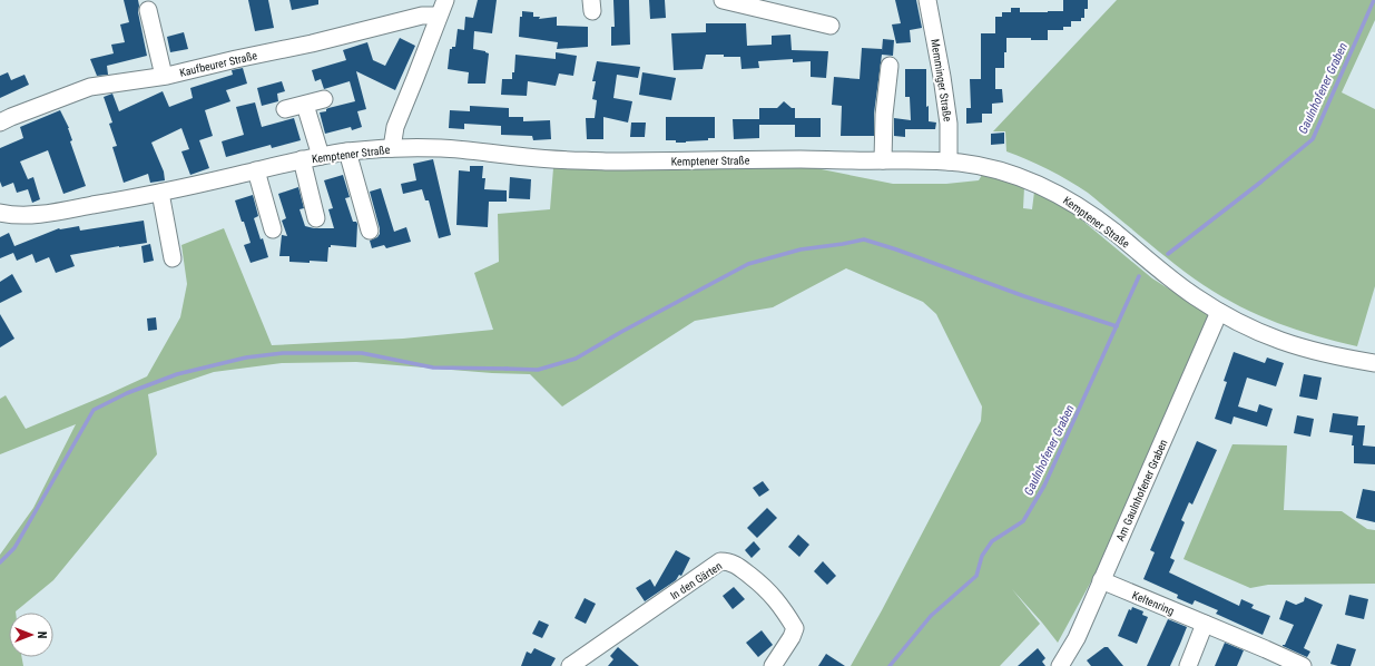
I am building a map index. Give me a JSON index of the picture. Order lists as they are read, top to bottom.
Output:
{
  "streets": {
    "street": [
      "Kaufbeurer Straße",
      "Memminger Straße",
      "Kemptener Straße",
      "Am Gaulnhofener Graben",
      "In den Gärten",
      "Keltenring"
    ]
  },
  "crossings": [
    ["Memminger Straße", "Kemptener Straße"],
    ["Kemptener Straße", "Am Gaulnhofener Graben"],
    ["Am Gaulnhofener Graben", "Keltenring"]
  ],
  "water": ["Gaulnhofener Graben"],
  "north": "right"
}
